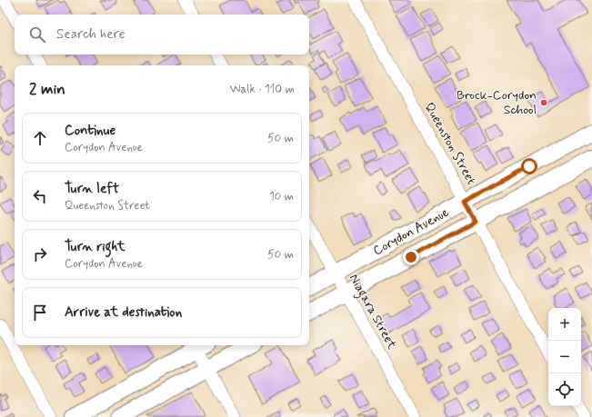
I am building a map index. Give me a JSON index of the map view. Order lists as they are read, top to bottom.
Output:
{
  "streets": {
    "main road": ["Corydon Avenue"],
    "street": ["Queenston Street", "Niagara Street"]
  },
  "crossings": [
    ["Queenston Street", "Corydon Avenue"],
    ["Corydon Avenue", "Niagara Street"]
  ],
  "places": ["Brock-Corydon School"],
  "page": {
    "search": "Search here",
    "heading": ["2 min", "Walk · 110 m"],
    "list": [
      ["Continue", "Corydon Avenue", "50 m"],
      ["Turn left", "Queenston Street", "10 m"],
      ["Turn right", "Corydon Avenue", "50 m"],
      "Arrive at destination"
    ],
    "map_buttons": ["+", "−"]
  }
}
